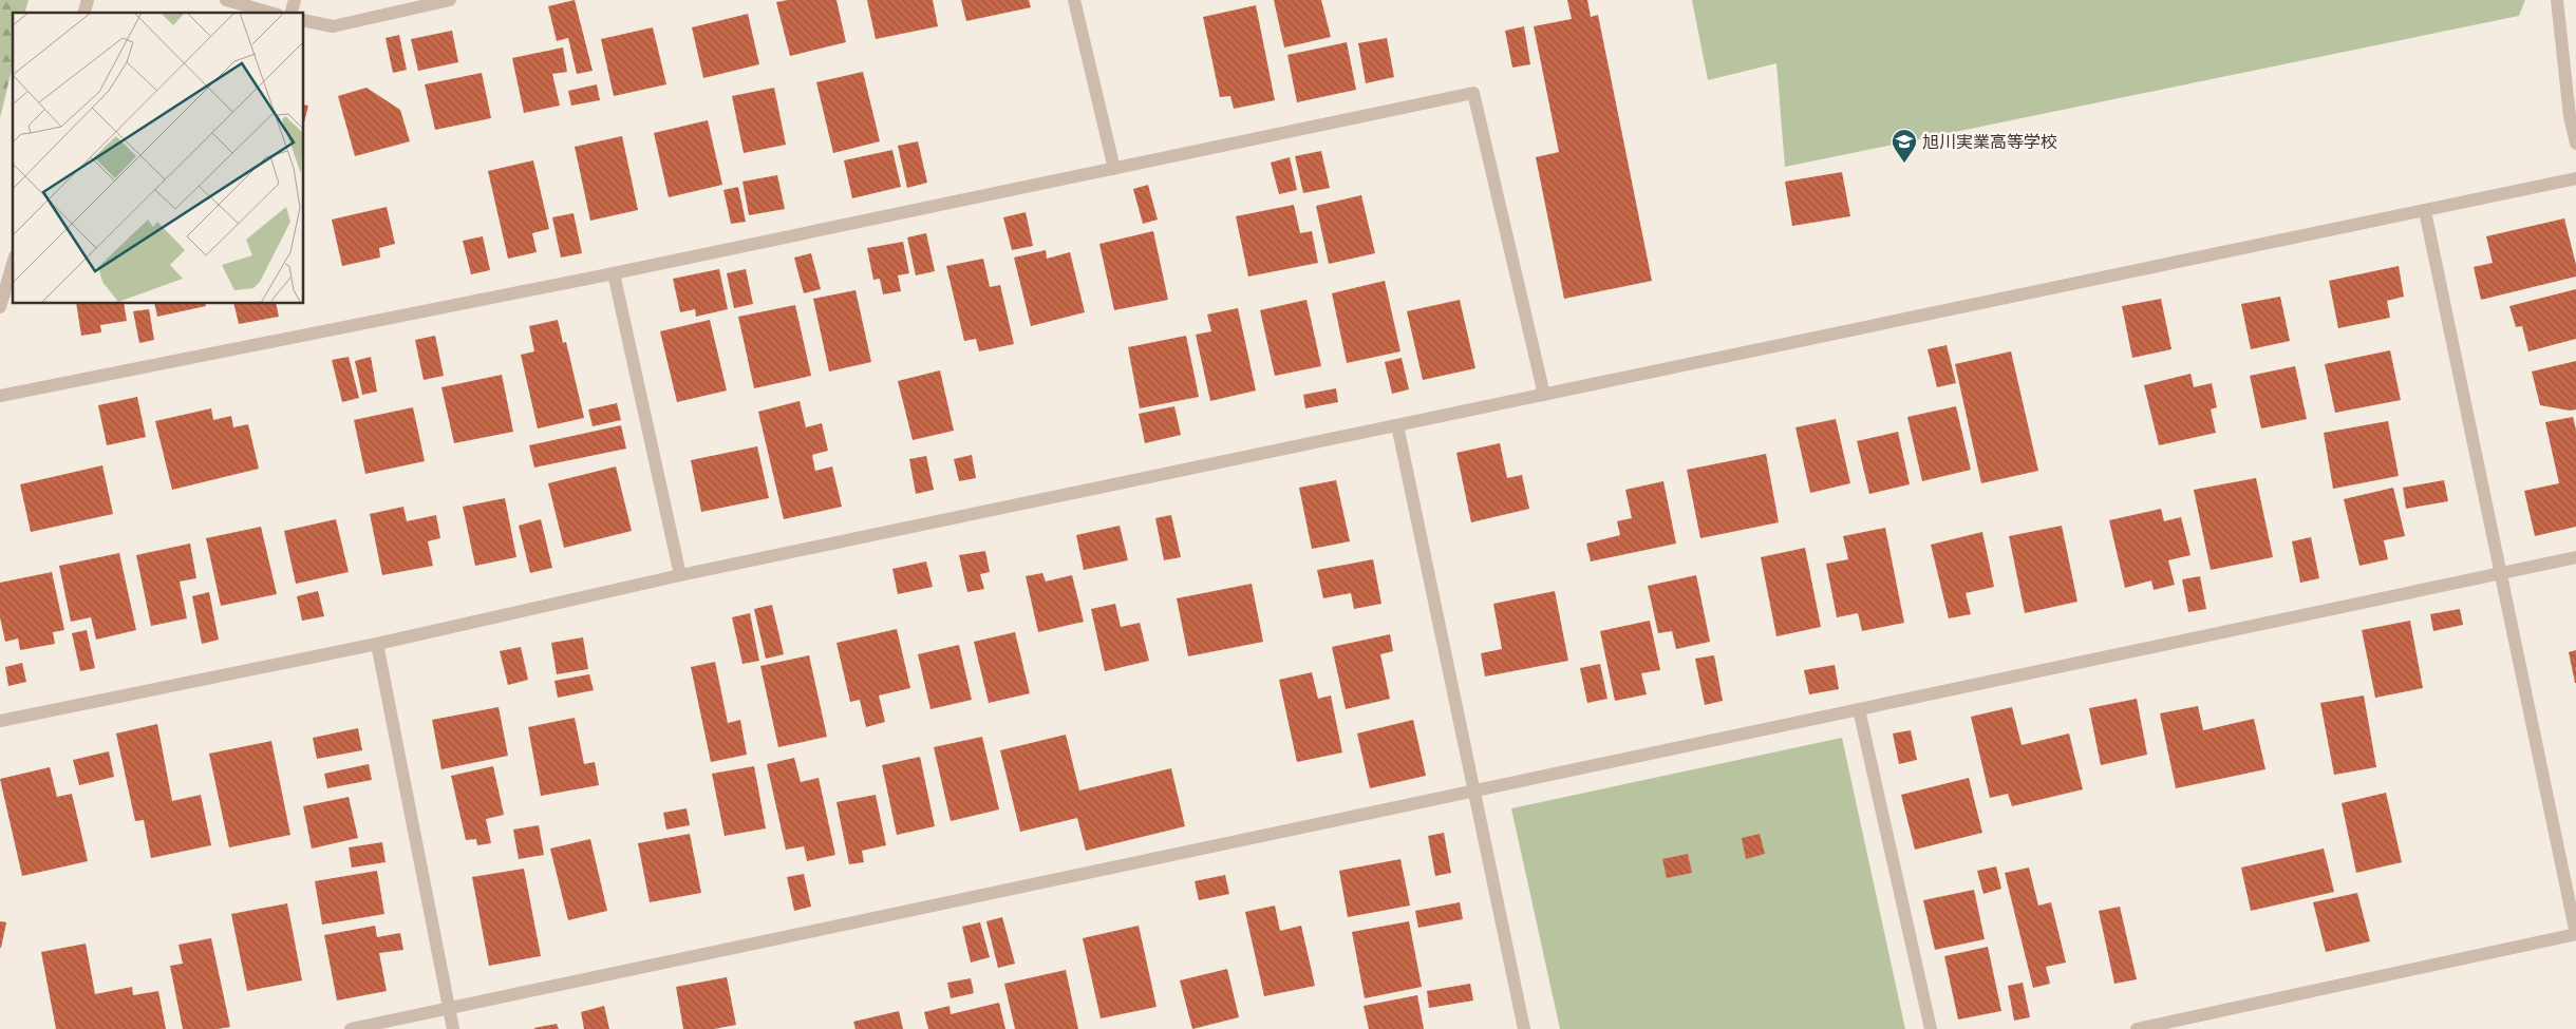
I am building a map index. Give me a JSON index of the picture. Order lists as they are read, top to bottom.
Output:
{
  "places": {
    "school or university": ["旭川実業高等学校"]
  }
}
